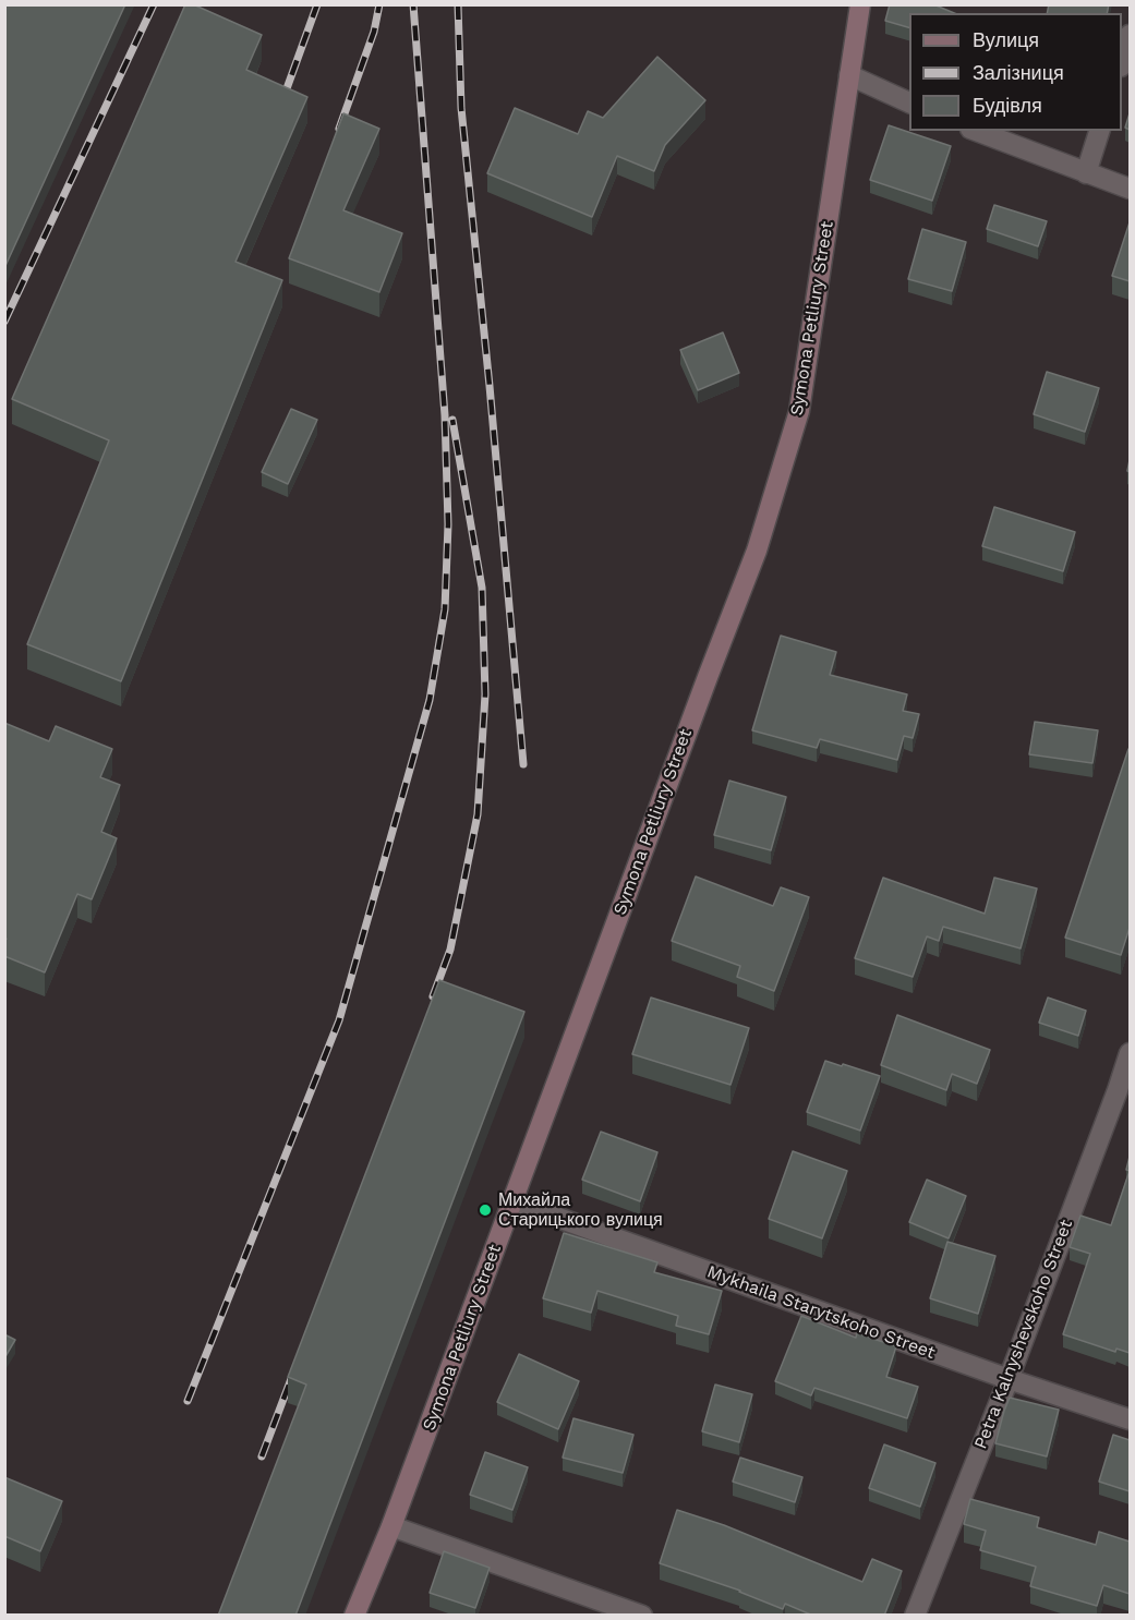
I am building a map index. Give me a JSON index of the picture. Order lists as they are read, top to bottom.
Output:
{
  "streets": {
    "main road": ["Symona Petliury Street"],
    "street": ["Mykhaila Starytskoho Street", "Petra Kalnyshevskoho Street"]
  },
  "crossings": [
    ["Symona Petliury Street", "Mykhaila Starytskoho Street"],
    ["Mykhaila Starytskoho Street", "Petra Kalnyshevskoho Street"]
  ],
  "places": ["Михайла Старицького вулиця"],
  "legend": ["Вулиця", "Залізниця", "Будівля"]
}
